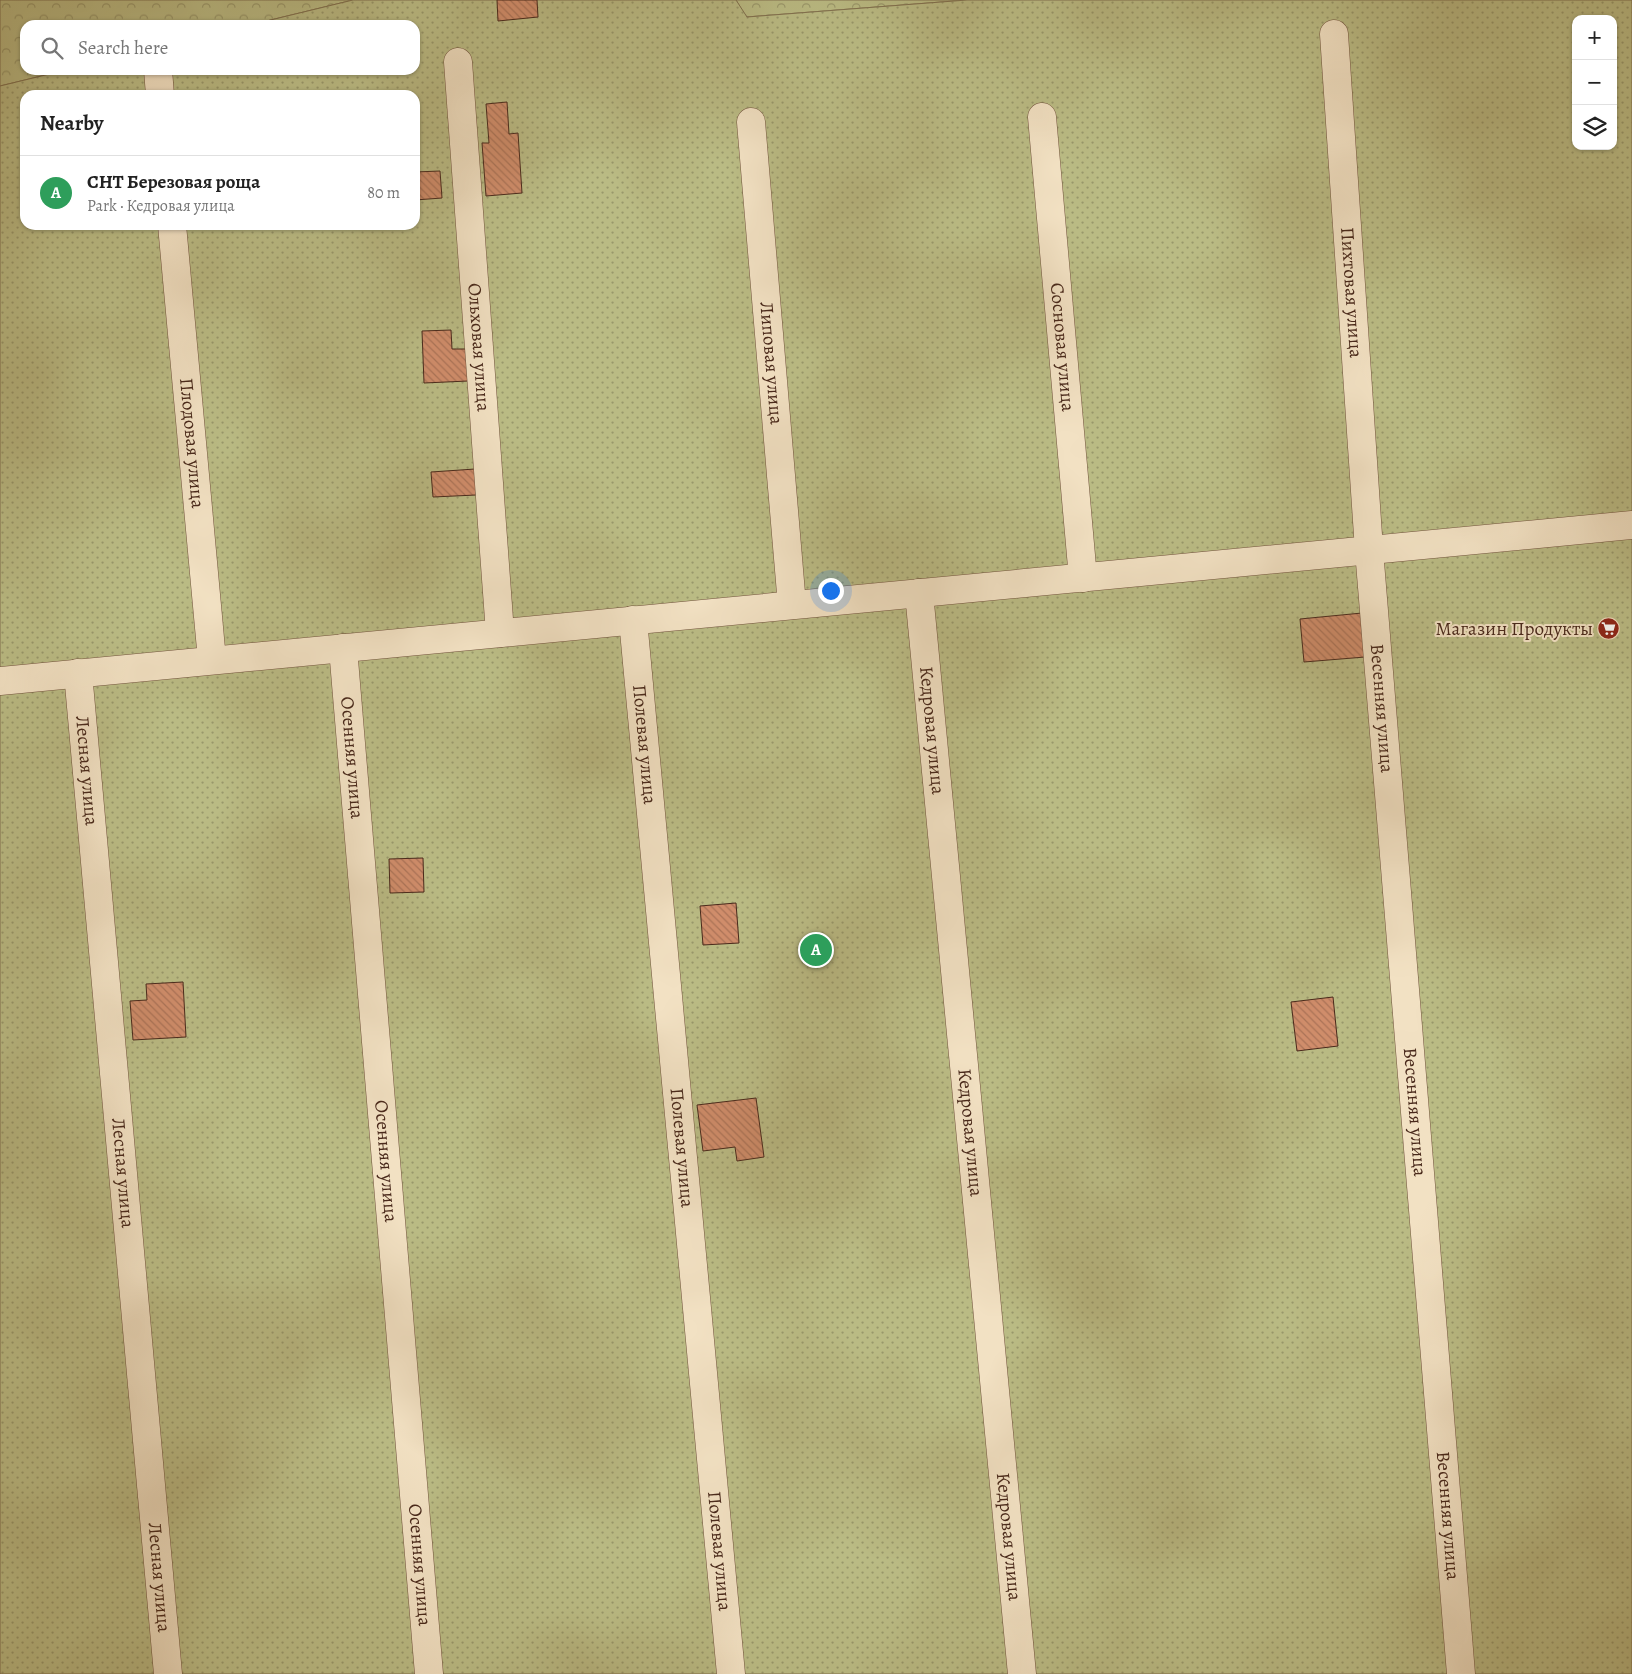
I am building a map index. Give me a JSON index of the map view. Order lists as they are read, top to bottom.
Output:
{
  "streets": {
    "street": [
      "Пихтовая улица",
      "Ольховая улица",
      "Сосновая улица",
      "Липовая улица",
      "Плодовая улица",
      "Весенняя улица",
      "Кедровая улица",
      "Полевая улица",
      "Осенняя улица",
      "Лесная улица"
    ]
  },
  "crossings": [
    ["Пихтовая улица", "Весенняя улица"]
  ],
  "places": {
    "supermarket": ["Магазин Продукты"]
  },
  "page": {
    "map_buttons": ["+", "−"],
    "search": "Search here",
    "heading": "Nearby",
    "list": [
      {
        "mark": "A",
        "name": "СНТ Березовая роща",
        "note": "Park · Кедровая улица",
        "value": "80 m"
      }
    ],
    "pins": "A"
  }
}
